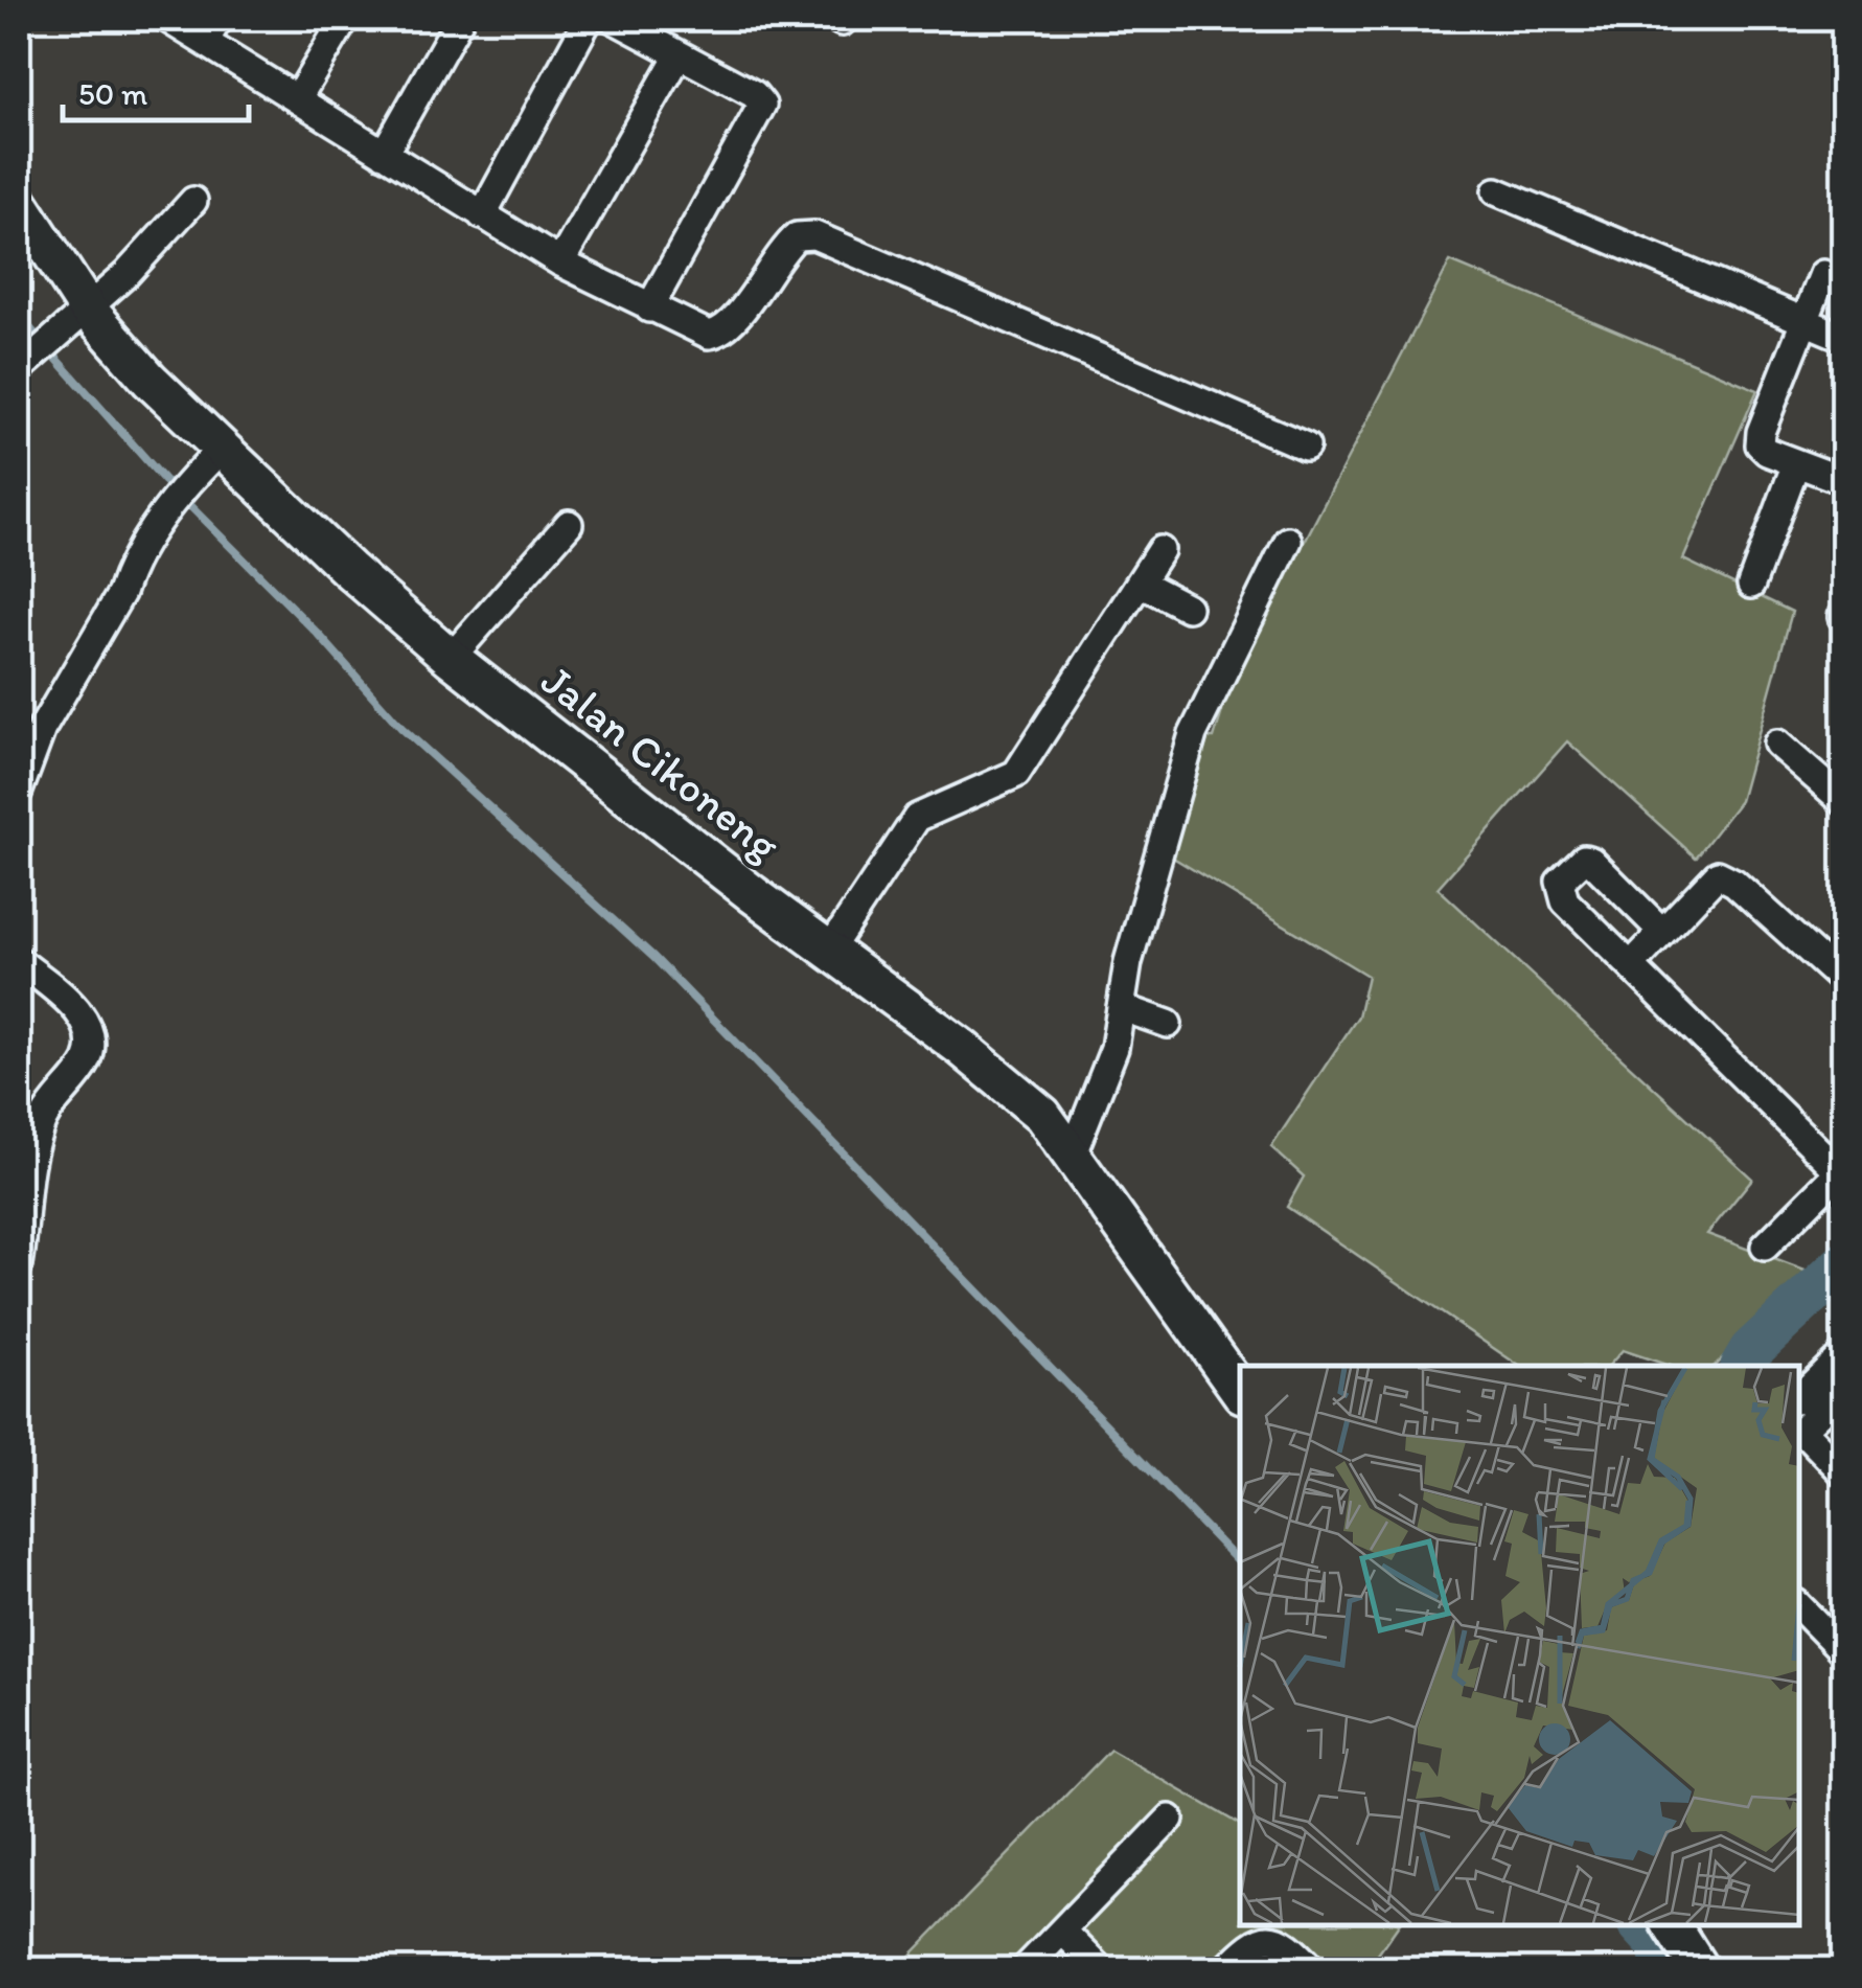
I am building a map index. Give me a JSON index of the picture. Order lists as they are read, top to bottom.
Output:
{
  "streets": {
    "street": ["Jalan Cikoneng"]
  },
  "scale_bar": "50 m"
}
